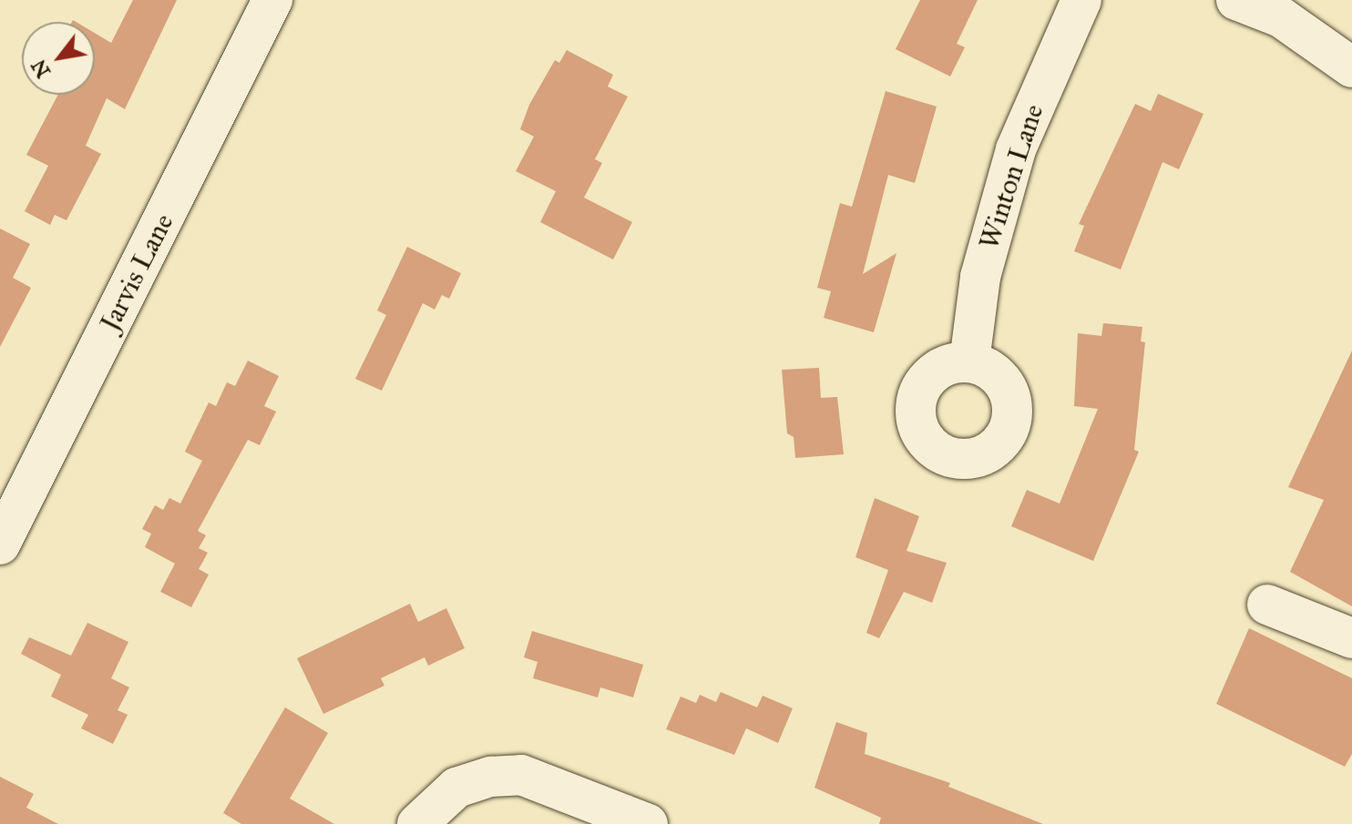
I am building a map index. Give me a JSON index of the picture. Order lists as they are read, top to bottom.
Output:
{
  "streets": {
    "street": ["Winton Lane", "Jarvis Lane"]
  },
  "north": "bottom left"
}
